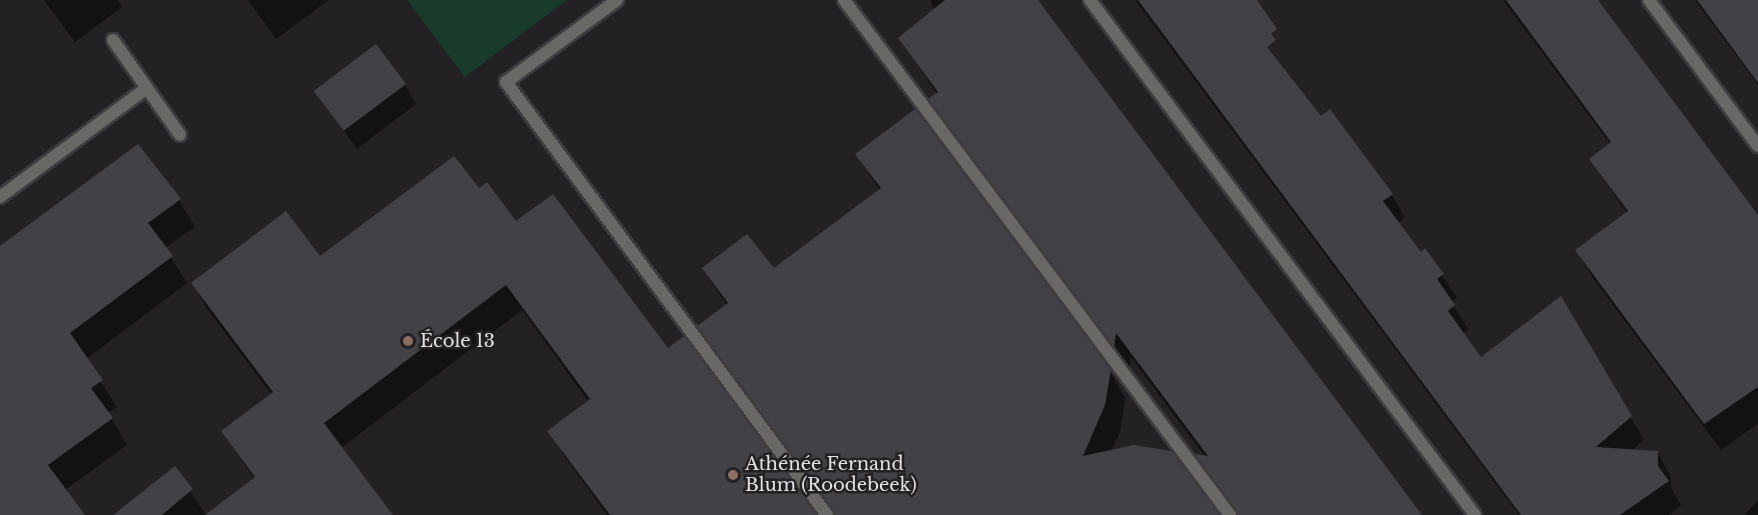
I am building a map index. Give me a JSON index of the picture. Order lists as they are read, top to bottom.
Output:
{
  "places": ["École 13", "Athénée Fernand Blum (Roodebeek)"]
}
